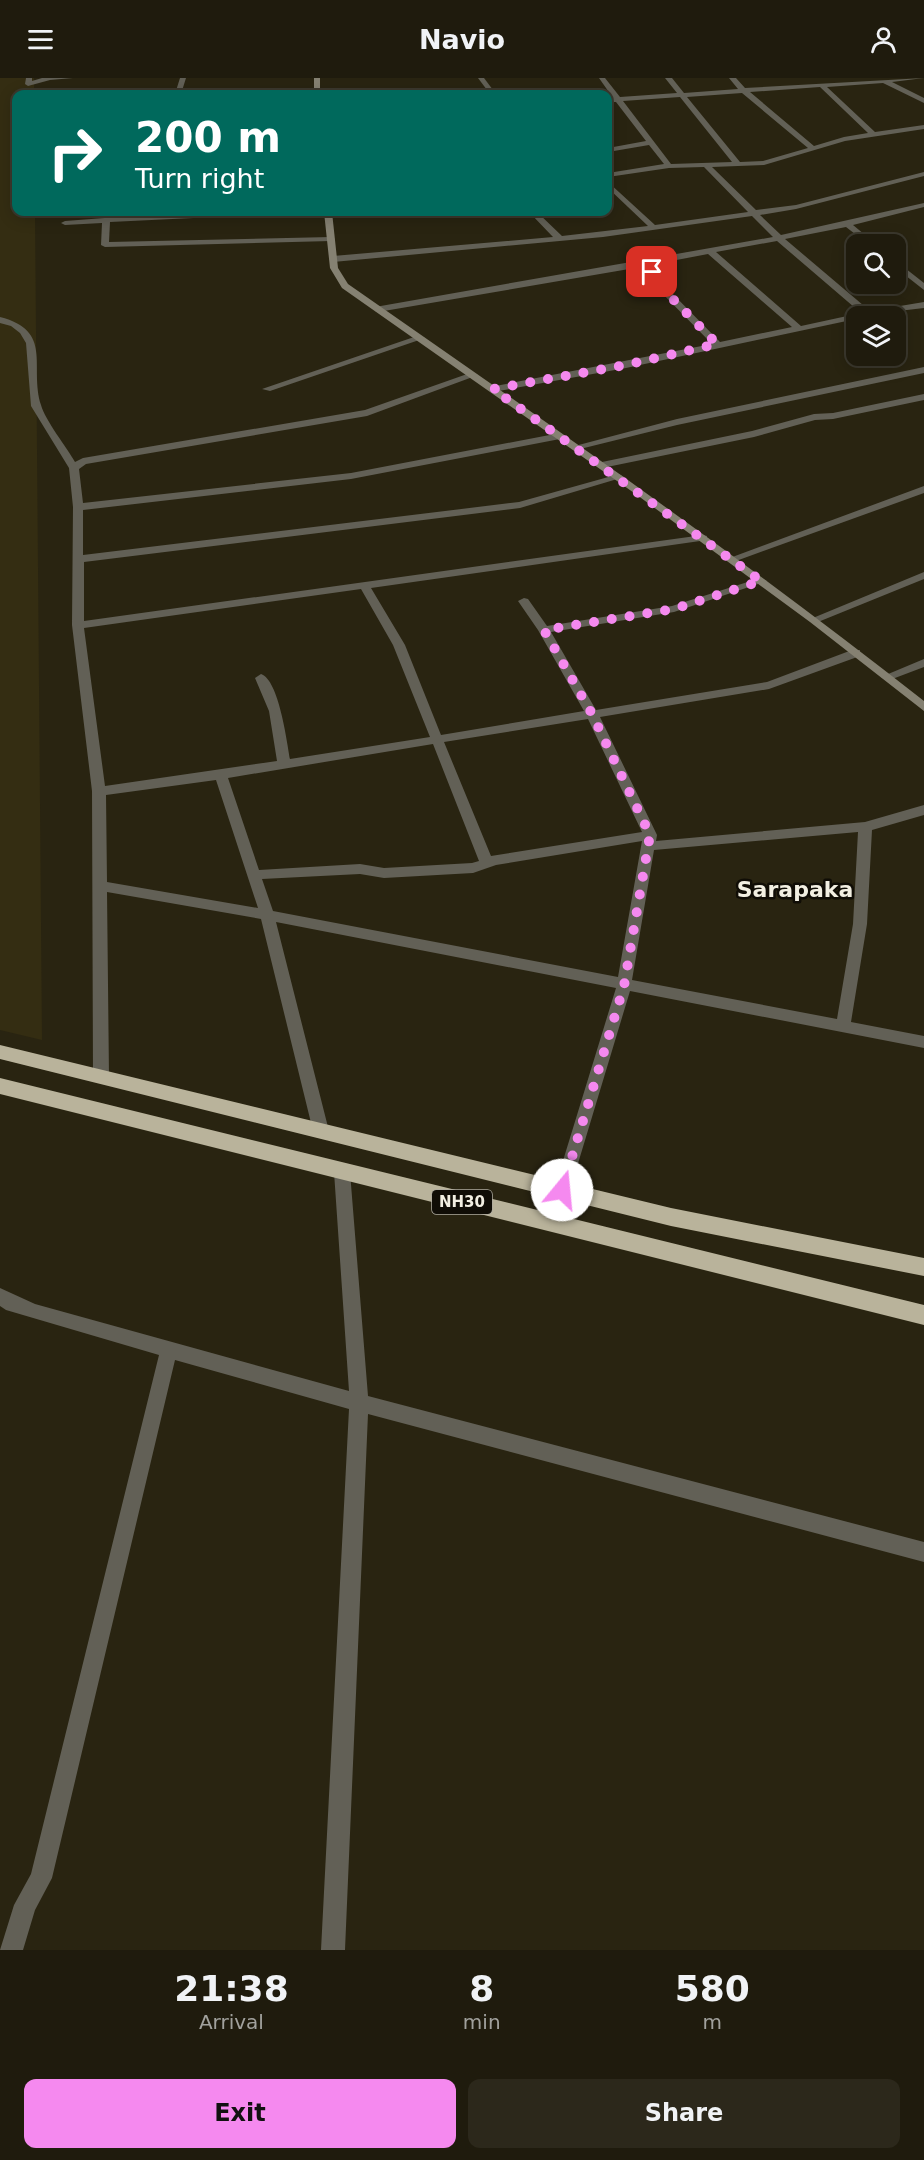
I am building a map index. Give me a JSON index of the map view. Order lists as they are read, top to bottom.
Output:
{
  "streets": {
    "highway": ["NH30"]
  },
  "districts": ["Sarapaka"],
  "page": {
    "header": "Navio",
    "turn": ["200 m", "Turn right"],
    "eta": [
      "21:38",
      "Arrival",
      "8",
      "min",
      "580",
      "m"
    ],
    "buttons": ["Exit", "Share"]
  }
}
